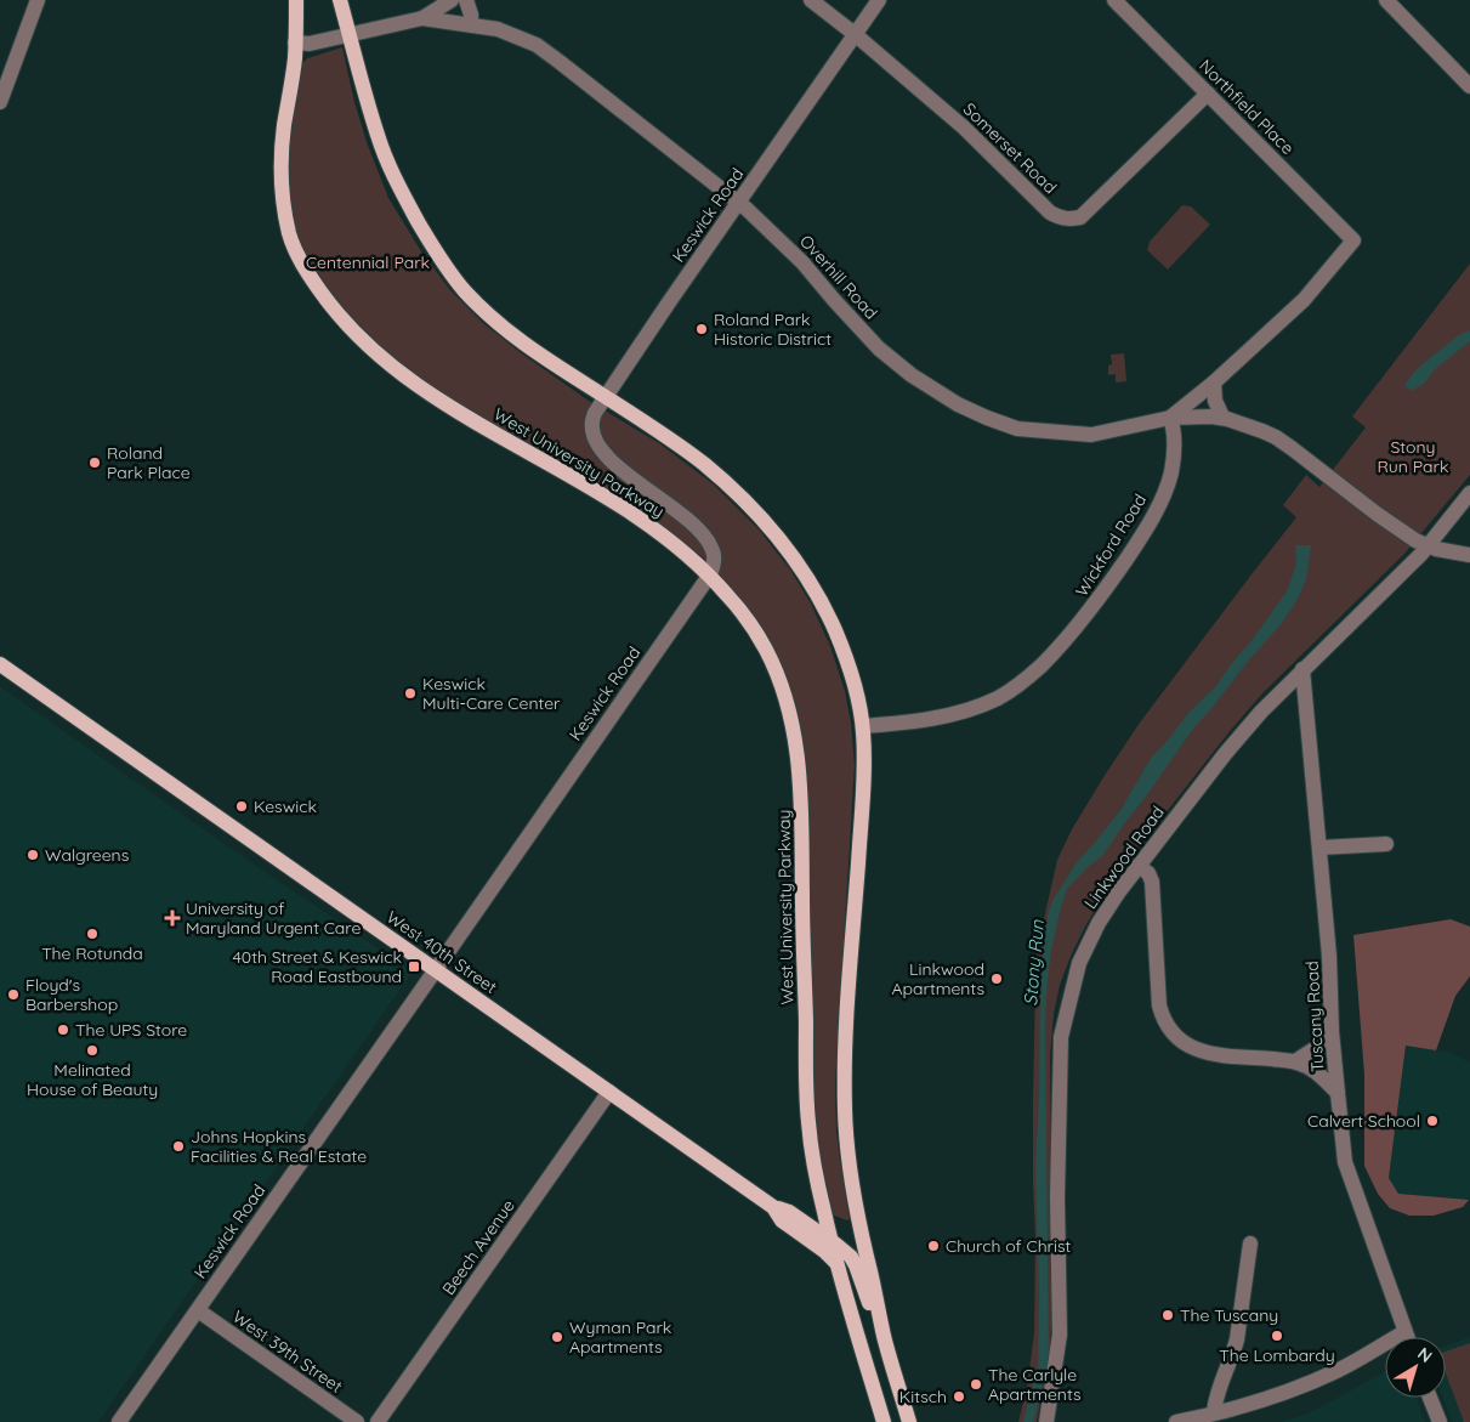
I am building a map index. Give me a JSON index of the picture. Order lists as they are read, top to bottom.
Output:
{
  "streets": {
    "main road": ["West University Parkway", "West 40th Street"],
    "street": [
      "Northfield Place",
      "Somerset Road",
      "Keswick Road",
      "Overhill Road",
      "Wickford Road",
      "Linkwood Road",
      "Tuscany Road",
      "Beech Avenue",
      "West 39th Street"
    ]
  },
  "crossings": [
    ["Northfield Place", "Somerset Road"],
    ["Somerset Road", "Keswick Road"],
    ["Keswick Road", "Overhill Road"],
    ["Keswick Road", "West University Parkway"],
    ["Keswick Road", "West 40th Street"],
    ["Keswick Road", "West 39th Street"],
    ["Overhill Road", "West University Parkway"],
    ["Overhill Road", "Wickford Road"],
    ["Overhill Road", "Linkwood Road"],
    ["West University Parkway", "West 40th Street"],
    ["Linkwood Road", "Tuscany Road"],
    ["West 40th Street", "Beech Avenue"]
  ],
  "water": ["Stony Run"],
  "parks": ["Centennial Park", "Stony Run Park"],
  "places": {
    "other": [
      "Roland Park Historic District",
      "Roland Park Place",
      "Keswick Multi-Care Center",
      "Keswick",
      "Walgreens",
      "The Rotunda",
      "Linkwood Apartments",
      "Floyd's Barbershop",
      "The UPS Store",
      "Melinated House of Beauty",
      "Calvert School",
      "Johns Hopkins Facilities & Real Estate",
      "Church of Christ",
      "The Tuscany",
      "The Lombardy",
      "Wyman Park Apartments",
      "The Carlyle Apartments",
      "Kitsch"
    ],
    "health": ["University of Maryland Urgent Care"],
    "transit": ["40th Street & Keswick Road Eastbound"]
  },
  "north": "top right"
}
